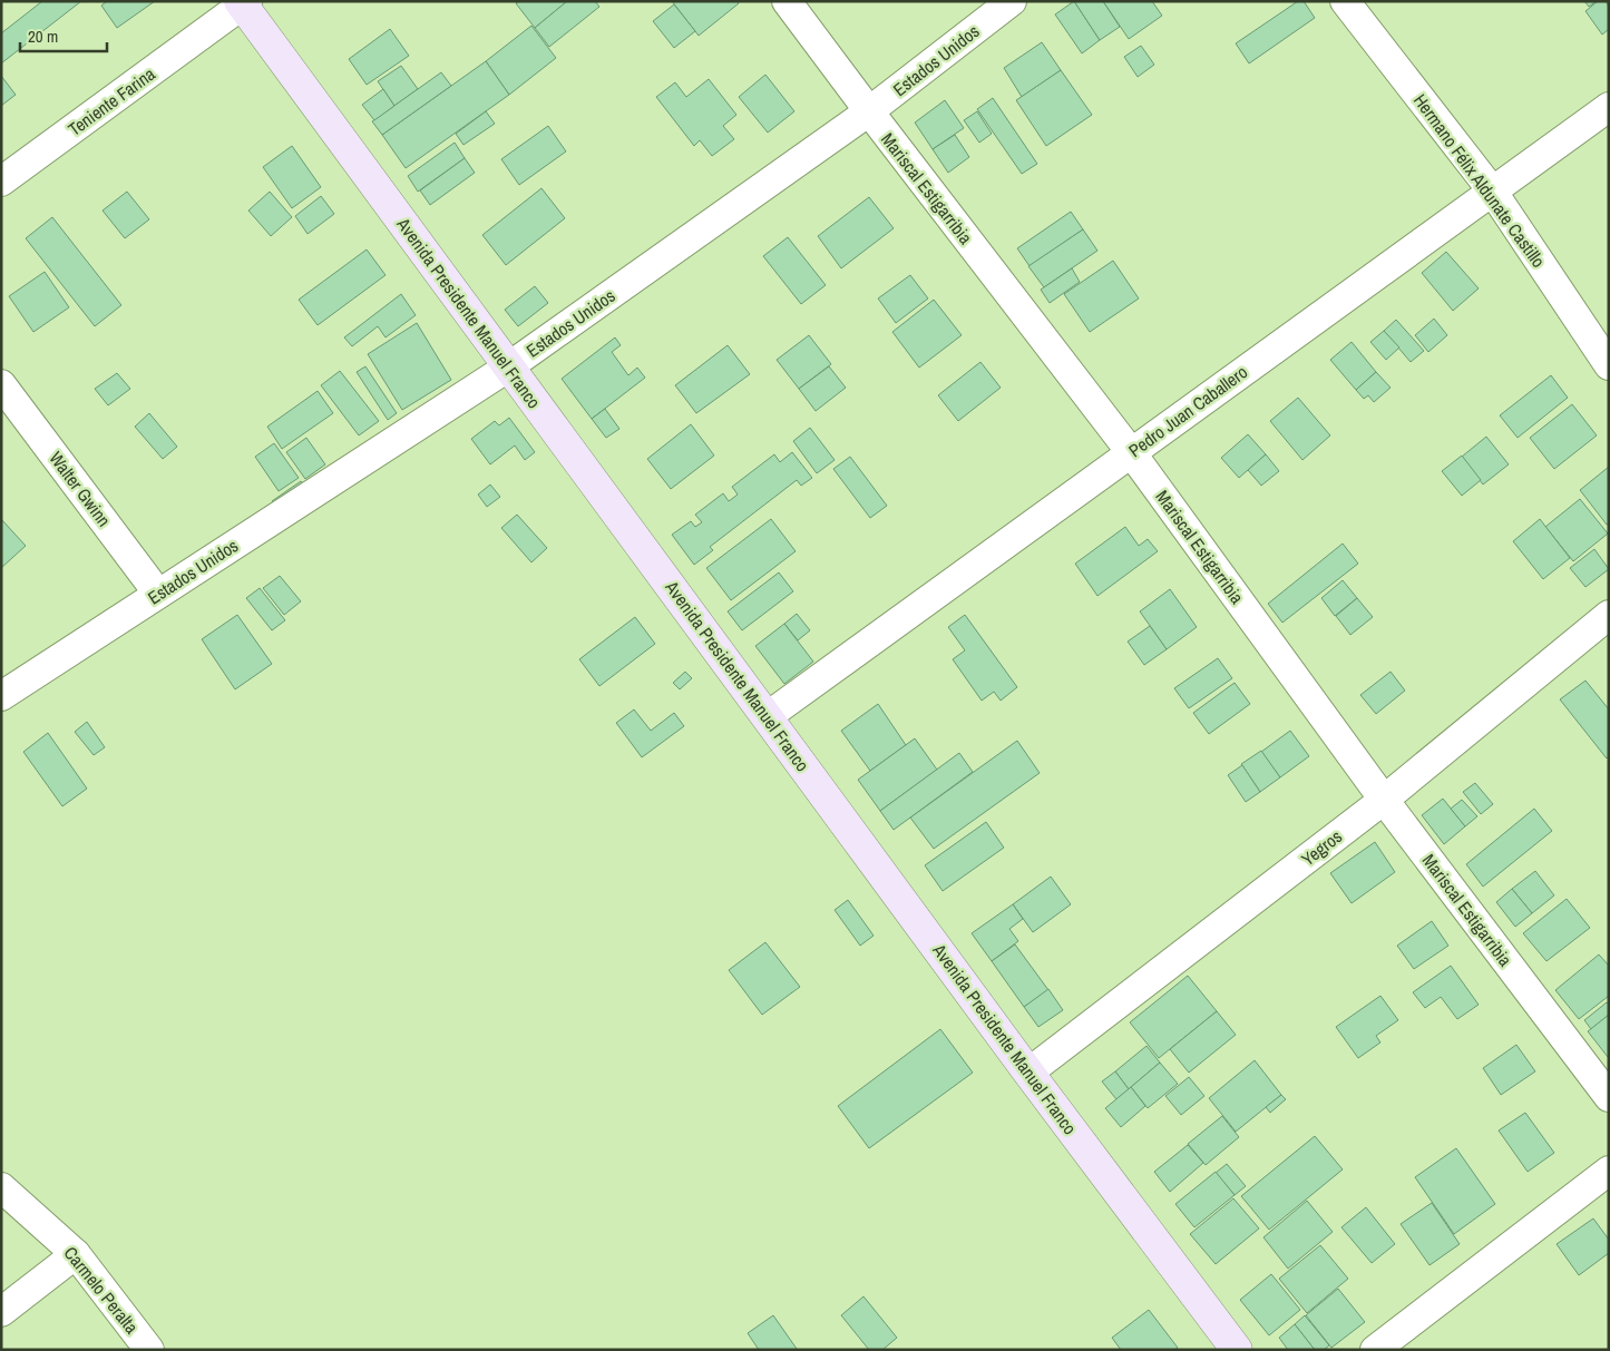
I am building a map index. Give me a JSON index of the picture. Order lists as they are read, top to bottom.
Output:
{
  "streets": {
    "main road": ["Avenida Presidente Manuel Franco"],
    "street": [
      "Estados Unidos",
      "Teniente Farina",
      "Hermano Félix Aldunate Castillo",
      "Mariscal Estigarribia",
      "Pedro Juan Caballero",
      "Walter Gwinn",
      "Yegros",
      "Carmelo Peralta"
    ]
  },
  "crossings": [
    ["Estados Unidos", "Mariscal Estigarribia"],
    ["Estados Unidos", "Avenida Presidente Manuel Franco"],
    ["Estados Unidos", "Walter Gwinn"],
    ["Teniente Farina", "Avenida Presidente Manuel Franco"],
    ["Hermano Félix Aldunate Castillo", "Pedro Juan Caballero"],
    ["Mariscal Estigarribia", "Pedro Juan Caballero"],
    ["Mariscal Estigarribia", "Yegros"],
    ["Avenida Presidente Manuel Franco", "Pedro Juan Caballero"],
    ["Avenida Presidente Manuel Franco", "Yegros"]
  ],
  "scale_bar": "20 m"
}
